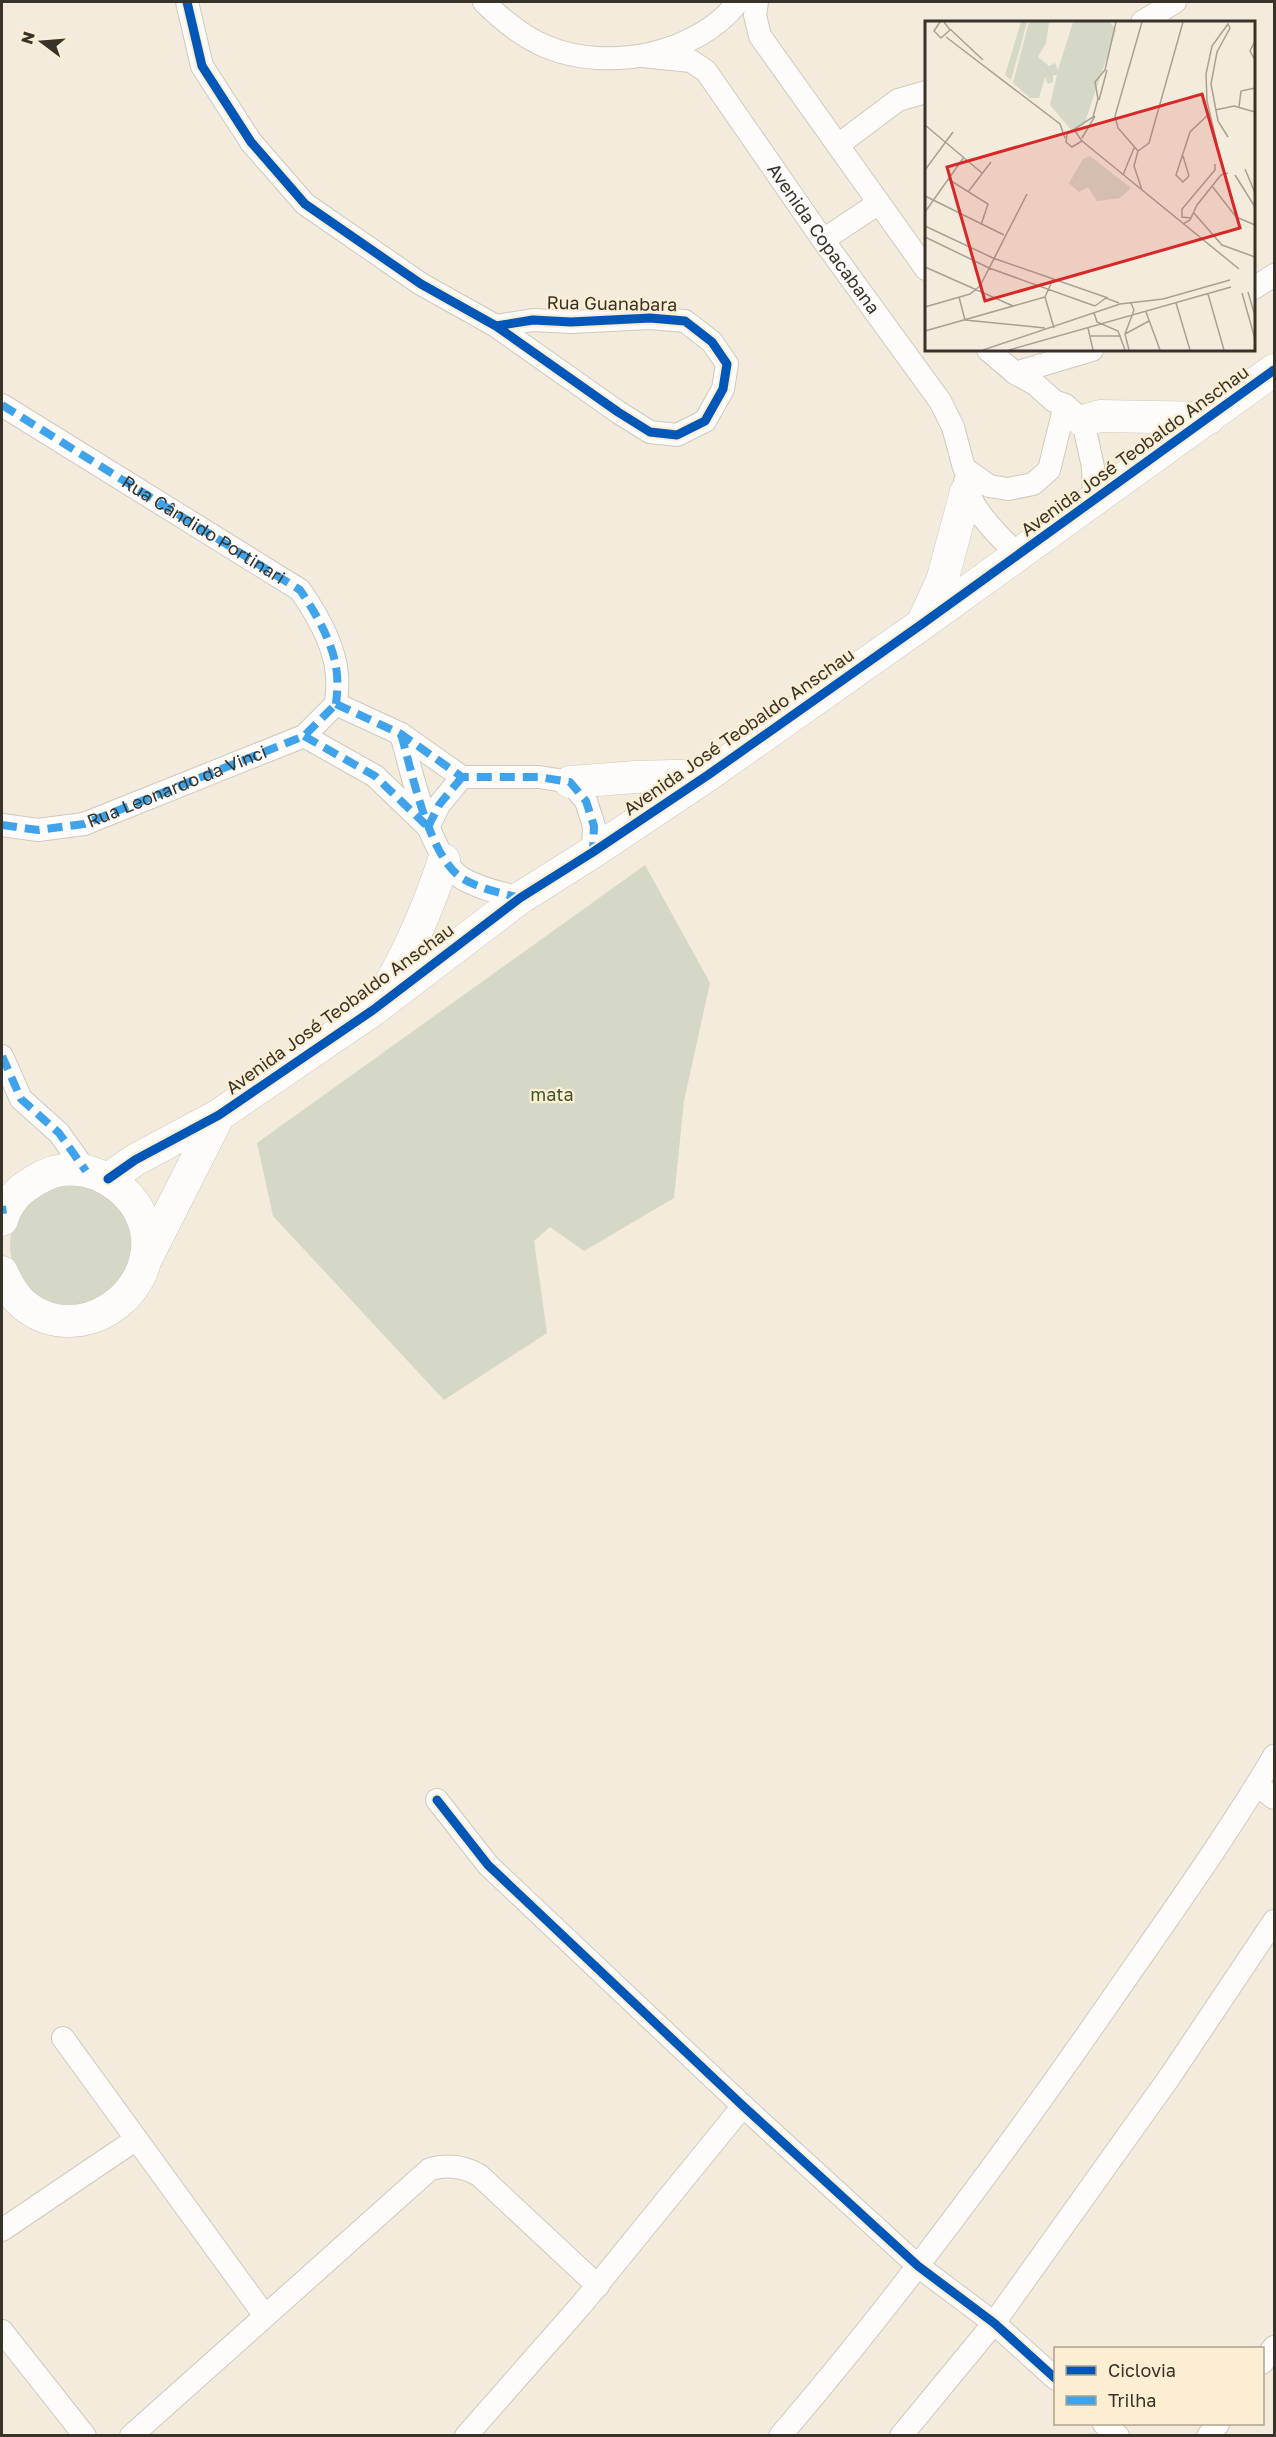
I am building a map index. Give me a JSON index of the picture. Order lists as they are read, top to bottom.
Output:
{
  "streets": {
    "street": [
      "Avenida Copacabana",
      "Rua Guanabara",
      "Avenida José Teobaldo Anschau",
      "Rua Cândido Portinari",
      "Rua Leonardo da Vinci"
    ]
  },
  "crossings": [
    ["Avenida Copacabana", "Avenida José Teobaldo Anschau"],
    ["Rua Cândido Portinari", "Rua Leonardo da Vinci"]
  ],
  "parks": ["mata"],
  "legend": ["Ciclovia", "Trilha"],
  "north": "left"
}
